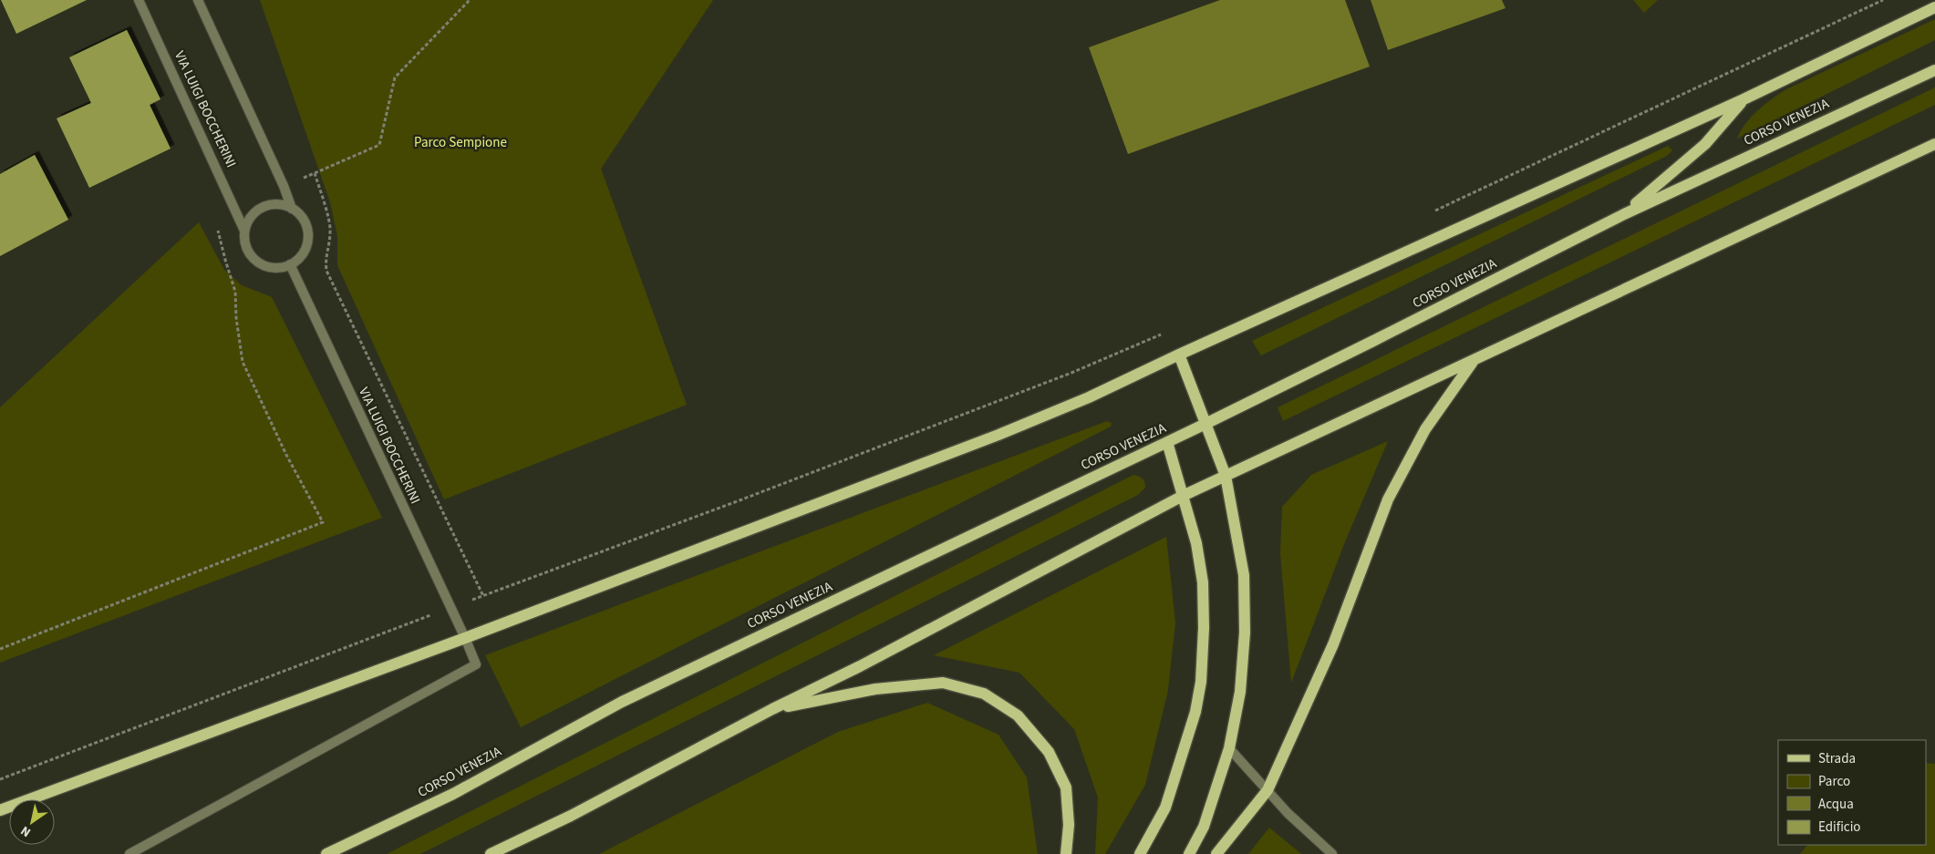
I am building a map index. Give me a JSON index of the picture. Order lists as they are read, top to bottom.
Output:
{
  "streets": {
    "main road": ["CORSO VENEZIA"],
    "street": ["VIA LUIGI BOCCHERINI"]
  },
  "parks": ["Parco Sempione"],
  "legend": [
    "Strada",
    "Parco",
    "Acqua",
    "Edificio"
  ],
  "north": "bottom left"
}
